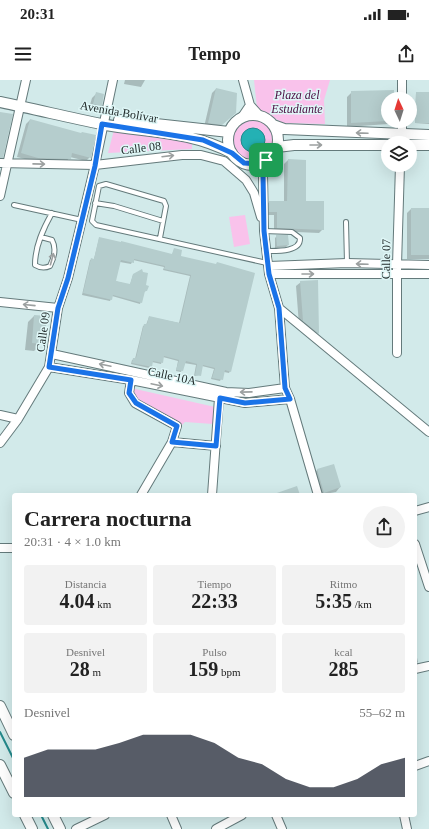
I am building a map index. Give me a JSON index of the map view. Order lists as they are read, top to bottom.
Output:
{
  "streets": {
    "street": [
      "Avenida Bolívar",
      "Calle 08",
      "Calle 07",
      "Calle 09",
      "Calle 10A"
    ]
  },
  "crossings": [
    ["Avenida Bolívar", "Calle 09"],
    ["Calle 08", "Calle 09"],
    ["Calle 09", "Calle 10A"]
  ],
  "parks": ["Plaza del Estudiante"],
  "north": "top",
  "page": {
    "status": "20:31",
    "header": "Tempo",
    "heading": ["Carrera nocturna", "20:31 · 4 × 1.0 km"],
    "stats": [
      ["Distancia", "4.04 km"],
      ["Tiempo", "22:33"],
      ["Ritmo", "5:35 /km"],
      ["Desnivel", "28 m"],
      ["Pulso", "159 bpm"],
      ["kcal", "285"]
    ],
    "chart": ["Desnivel", "55–62 m"]
  }
}
